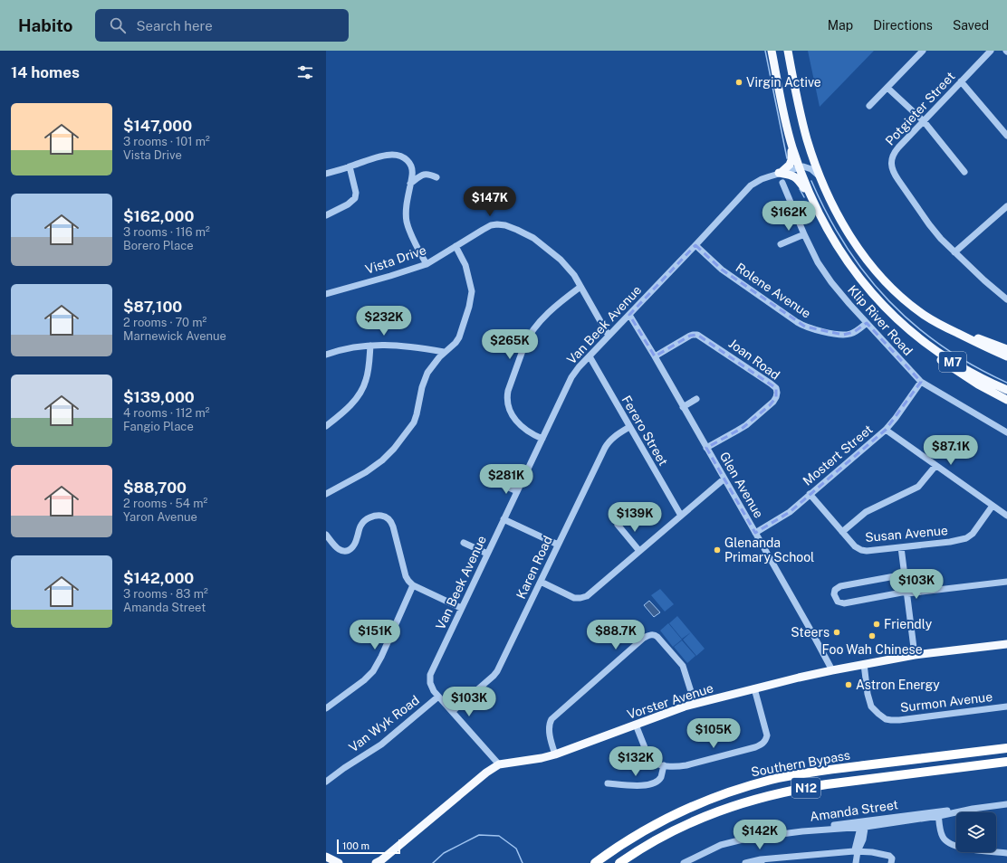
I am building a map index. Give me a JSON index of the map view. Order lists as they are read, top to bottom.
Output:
{
  "streets": {
    "highway": ["Southern Bypass", "N12"],
    "main road": ["M7", "Vorster Avenue"],
    "street": [
      "Potgieter Street",
      "Vista Drive",
      "Rolene Avenue",
      "Klip River Road",
      "Van Beek Avenue",
      "Joan Road",
      "Ferero Street",
      "Mostert Street",
      "Glen Avenue",
      "Susan Avenue",
      "Karen Road",
      "Surmon Avenue",
      "Van Wyk Road",
      "Amanda Street"
    ]
  },
  "crossings": [
    ["Vista Drive", "Van Beek Avenue"],
    ["Rolene Avenue", "Klip River Road"],
    ["Rolene Avenue", "Van Beek Avenue"],
    ["Klip River Road", "Mostert Street"],
    ["Van Beek Avenue", "M7"],
    ["Van Beek Avenue", "Ferero Street"],
    ["Van Beek Avenue", "Glen Avenue"],
    ["Van Beek Avenue", "Van Wyk Road"],
    ["Joan Road", "Glen Avenue"],
    ["Ferero Street", "Karen Road"],
    ["Mostert Street", "Glen Avenue"],
    ["Mostert Street", "Susan Avenue"],
    ["Glen Avenue", "Vorster Avenue"],
    ["Vorster Avenue", "Surmon Avenue"]
  ],
  "places": [
    "Virgin Active",
    "Glenanda Primary School",
    "Friendly",
    "Steers",
    "Foo Wah Chinese",
    "Astron Energy"
  ],
  "scale_bar": "100 m",
  "page": {
    "header": "Habito",
    "search": "Search here",
    "nav": ["Map", "Directions", "Saved"],
    "heading": "14 homes",
    "list": [
      {
        "name": "$147,000",
        "note": "3 rooms · 101 m² · Vista Drive"
      },
      {
        "name": "$162,000",
        "note": "3 rooms · 116 m² · Borero Place"
      },
      {
        "name": "$87,100",
        "note": "2 rooms · 70 m² · Marnewick Avenue"
      },
      {
        "name": "$139,000",
        "note": "4 rooms · 112 m² · Fangio Place"
      },
      {
        "name": "$88,700",
        "note": "2 rooms · 54 m² · Yaron Avenue"
      },
      {
        "name": "$142,000",
        "note": "3 rooms · 83 m² · Amanda Street"
      }
    ],
    "price": [
      "$147K",
      "$162K",
      "$232K",
      "$265K",
      "$87.1K",
      "$281K",
      "$139K",
      "$103K",
      "$151K",
      "$88.7K",
      "$103K",
      "$105K",
      "$132K",
      "$142K"
    ],
    "scale": "100 m"
  }
}
